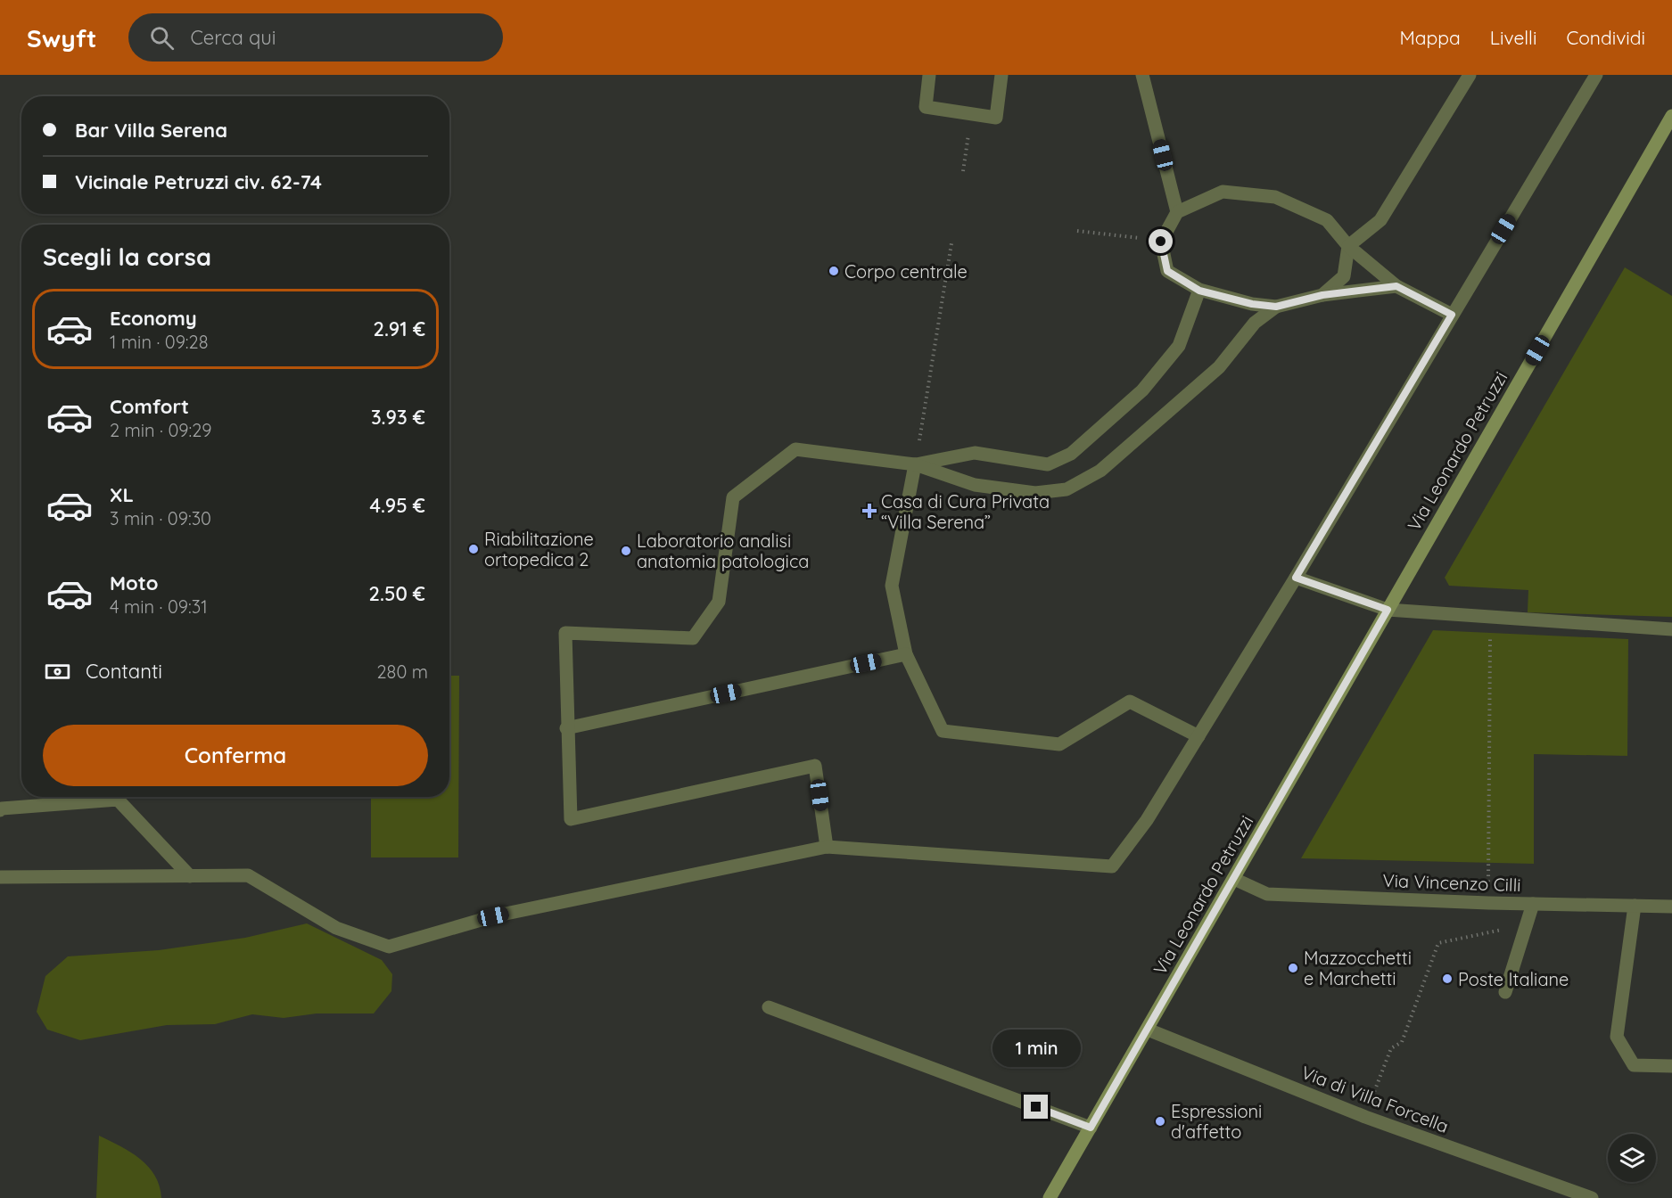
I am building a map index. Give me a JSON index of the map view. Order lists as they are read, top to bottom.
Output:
{
  "streets": {
    "main road": ["Via Leonardo Petruzzi"],
    "street": ["Via Vincenzo Cilli", "Via di Villa Forcella"]
  },
  "crossings": [
    ["Via Leonardo Petruzzi", "Via Vincenzo Cilli"],
    ["Via Leonardo Petruzzi", "Via di Villa Forcella"]
  ],
  "places": {
    "other": [
      "Corpo centrale",
      "Riabilitazione ortopedica 2",
      "Laboratorio analisi anatomia patologica",
      "Mazzocchetti e Marchetti",
      "Poste Italiane",
      "Espressioni d'affetto"
    ],
    "health": ["Casa di Cura Privata “Villa Serena”"]
  },
  "page": {
    "header": "Swyft",
    "search": "Cerca qui",
    "nav": ["Mappa", "Livelli", "Condividi"],
    "banner": ["Bar Villa Serena", "Vicinale Petruzzi civ. 62-74"],
    "heading": "Scegli la corsa",
    "list": [
      {
        "name": "Economy",
        "note": "1 min · 09:28",
        "value": "2.91 €"
      },
      {
        "name": "Comfort",
        "note": "2 min · 09:29",
        "value": "3.93 €"
      },
      {
        "name": "XL",
        "note": "3 min · 09:30",
        "value": "4.95 €"
      },
      {
        "name": "Moto",
        "note": "4 min · 09:31",
        "value": "2.50 €"
      }
    ],
    "pay": ["Contanti", "280 m"],
    "buttons": "Conferma",
    "bubble": "1 min"
  }
}
